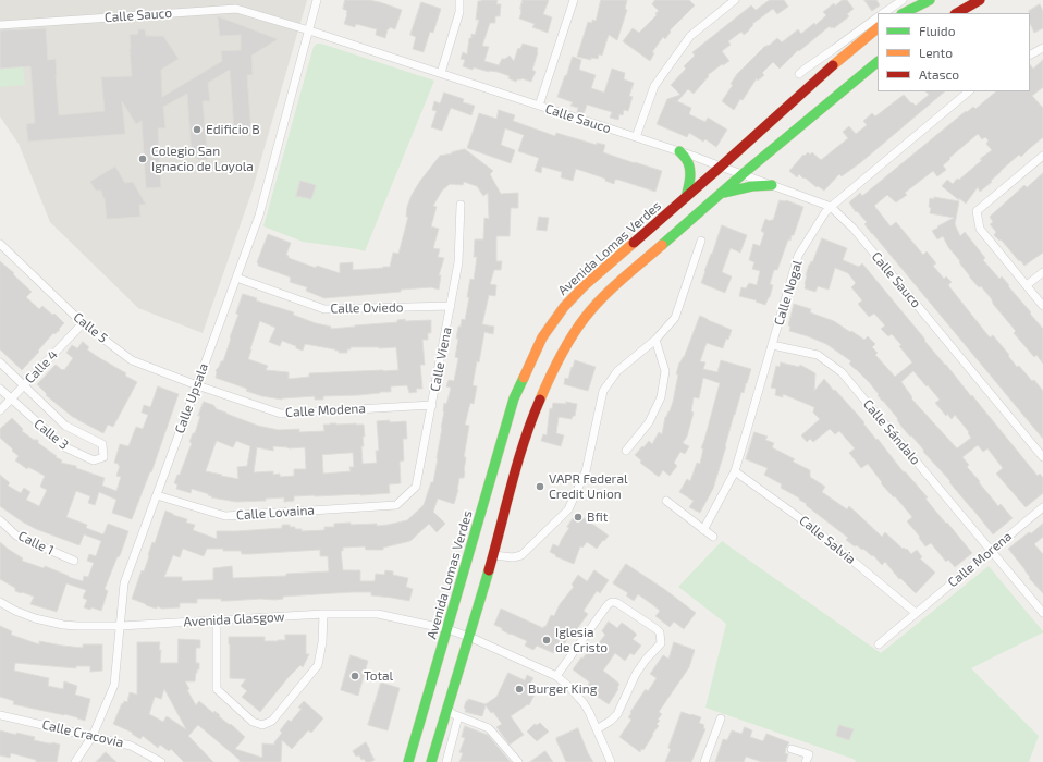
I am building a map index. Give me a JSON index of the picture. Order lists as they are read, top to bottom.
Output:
{
  "streets": {
    "main road": ["Avenida Lomas Verdes"],
    "street": [
      "Calle Sauco",
      "Calle Nogal",
      "Calle Oviedo",
      "Calle 5",
      "Calle Viena",
      "Calle 4",
      "Calle Upsala",
      "Calle Modena",
      "Calle Sándalo",
      "Calle 3",
      "Calle Lovaina",
      "Calle Salvia",
      "Calle 1",
      "Calle Morena",
      "Avenida Glasgow",
      "Calle Cracovia"
    ]
  },
  "crossings": [
    ["Calle Sauco", "Avenida Lomas Verdes"],
    ["Calle Sauco", "Calle Nogal"],
    ["Calle Sauco", "Calle Upsala"],
    ["Avenida Lomas Verdes", "Avenida Glasgow"],
    ["Calle Nogal", "Calle Sándalo"],
    ["Calle Nogal", "Calle Salvia"],
    ["Calle Oviedo", "Calle Viena"],
    ["Calle Oviedo", "Calle Upsala"],
    ["Calle 5", "Calle 4"],
    ["Calle 5", "Calle Upsala"],
    ["Calle 5", "Calle Modena"],
    ["Calle Viena", "Calle Modena"],
    ["Calle Viena", "Calle Lovaina"],
    ["Calle 4", "Calle 3"],
    ["Calle Upsala", "Calle Modena"],
    ["Calle Upsala", "Calle Lovaina"],
    ["Calle Upsala", "Avenida Glasgow"],
    ["Calle Upsala", "Calle Cracovia"],
    ["Calle Sándalo", "Calle Morena"],
    ["Calle Salvia", "Calle Morena"]
  ],
  "places": [
    "Edificio B",
    "Colegio San Ignacio de Loyola",
    "VAPR Federal Credit Union",
    "Bfit",
    "Iglesia de Cristo",
    "Total",
    "Burger King"
  ],
  "legend": ["Fluido", "Lento", "Atasco"]
}
